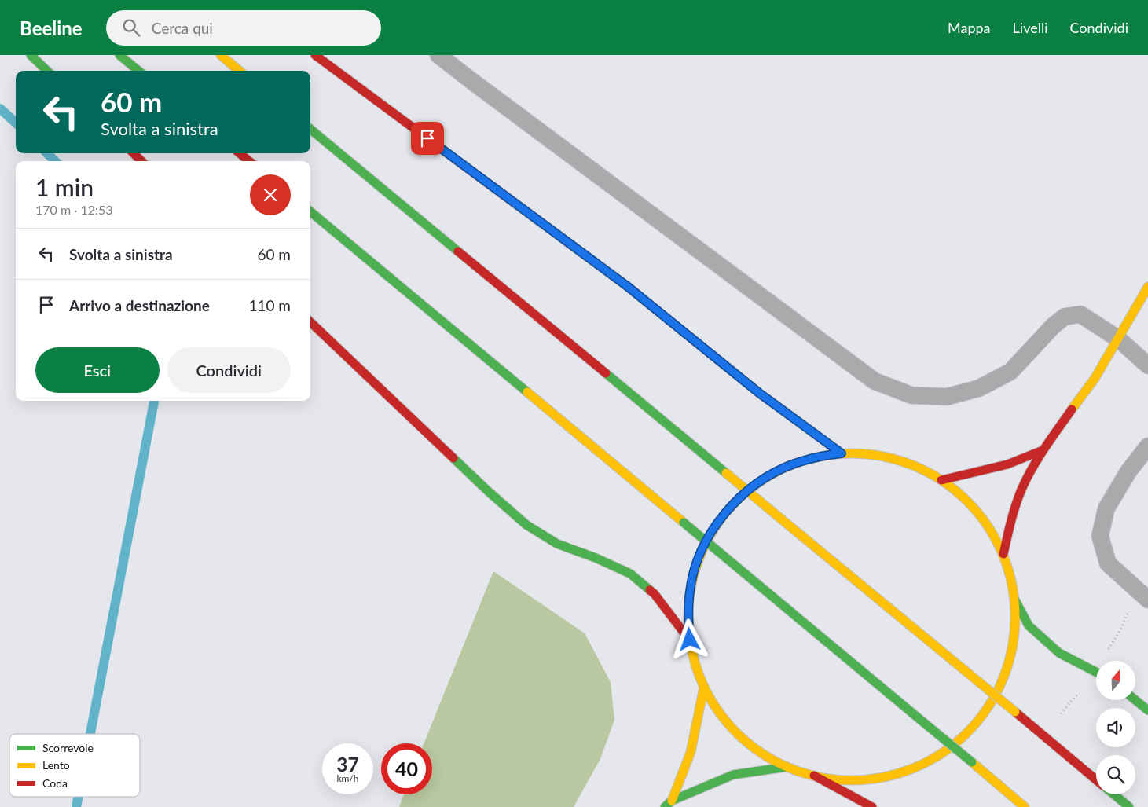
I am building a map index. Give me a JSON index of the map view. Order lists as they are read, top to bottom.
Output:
{
  "legend": ["Scorrevole", "Lento", "Coda"],
  "north": "top",
  "page": {
    "header": "Beeline",
    "search": "Cerca qui",
    "nav": ["Mappa", "Livelli", "Condividi"],
    "turn": ["60 m", "Svolta a sinistra"],
    "heading": ["1 min", "170 m · 12:53"],
    "list": [
      {
        "name": "Svolta a sinistra",
        "value": "60 m"
      },
      {
        "name": "Arrivo a destinazione",
        "value": "110 m"
      }
    ],
    "buttons": ["Esci", "Condividi"],
    "speed": "37 km/h",
    "limit": "40"
  }
}
